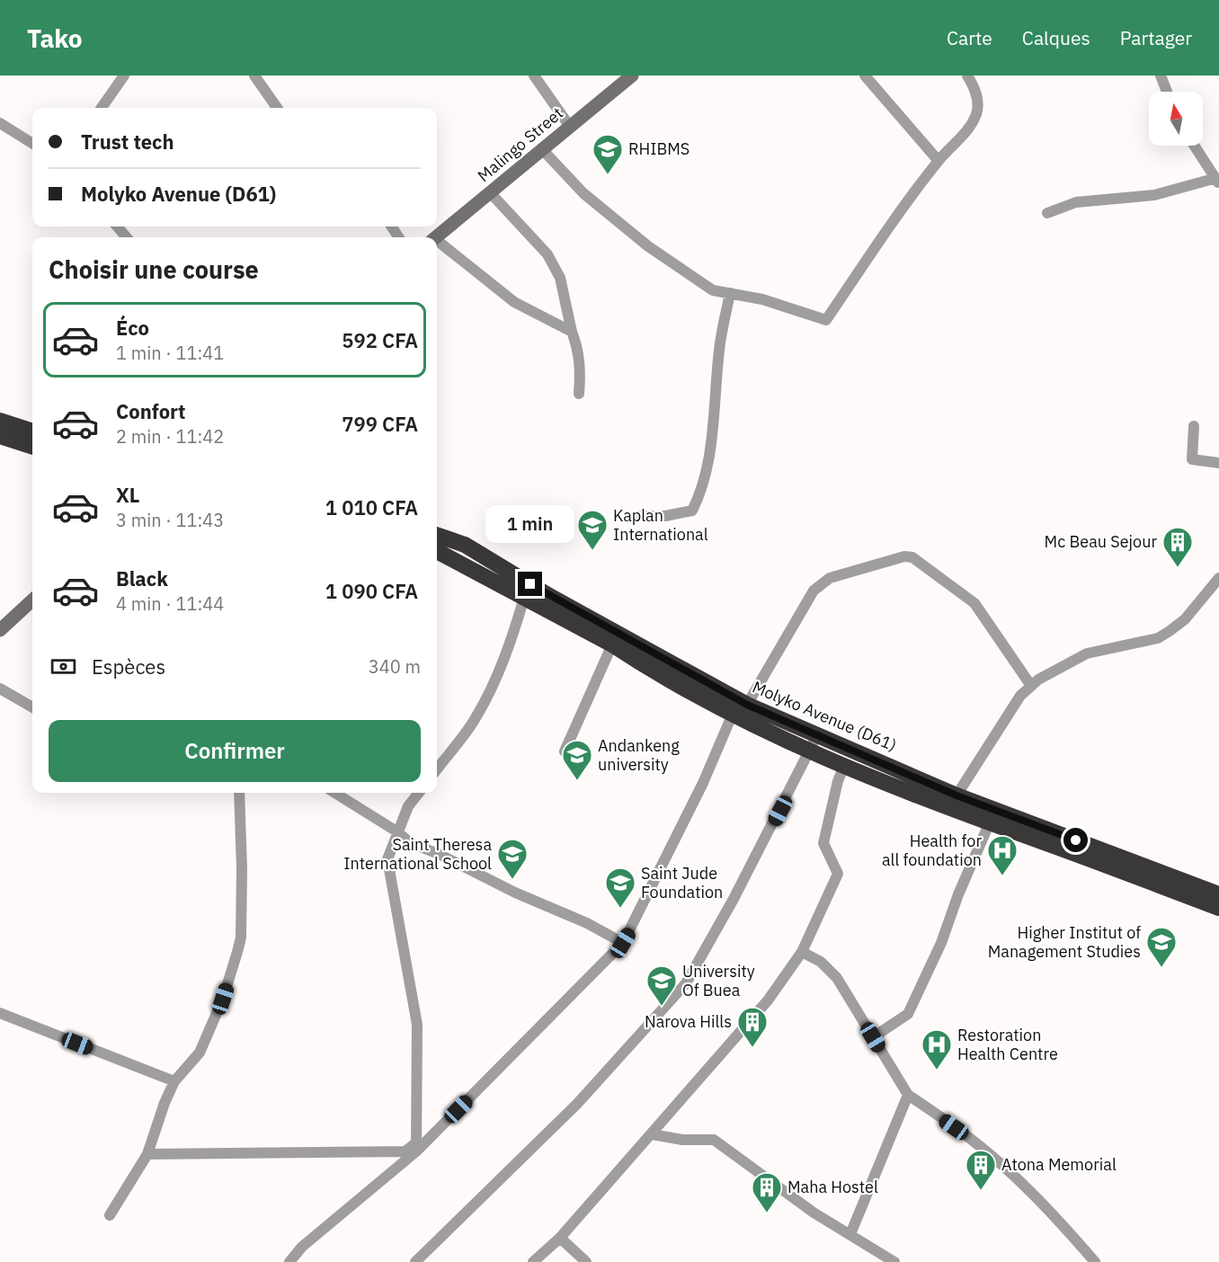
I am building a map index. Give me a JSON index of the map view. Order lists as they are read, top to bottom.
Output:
{
  "streets": {
    "highway": ["Molyko Avenue (D61)"],
    "street": ["Malingo Street"]
  },
  "places": {
    "school or university": [
      "RHIBMS",
      "Kaplan International",
      "Andankeng university",
      "Saint Theresa International School",
      "Saint Jude Foundation",
      "Higher Institut of Management Studies",
      "University Of Buea"
    ],
    "building": [
      "Mc Beau Sejour",
      "Narova Hills",
      "Atona Memorial",
      "Maha Hostel"
    ],
    "hospital": ["Health for all foundation", "Restoration Health Centre"]
  },
  "north": "top",
  "page": {
    "header": "Tako",
    "nav": ["Carte", "Calques", "Partager"],
    "banner": ["Trust tech", "Molyko Avenue (D61)"],
    "heading": "Choisir une course",
    "list": [
      {
        "name": "Éco",
        "note": "1 min · 11:41",
        "value": "592 CFA"
      },
      {
        "name": "Confort",
        "note": "2 min · 11:42",
        "value": "799 CFA"
      },
      {
        "name": "XL",
        "note": "3 min · 11:43",
        "value": "1 010 CFA"
      },
      {
        "name": "Black",
        "note": "4 min · 11:44",
        "value": "1 090 CFA"
      }
    ],
    "bubble": "1 min",
    "pay": ["Espèces", "340 m"],
    "buttons": "Confirmer"
  }
}
